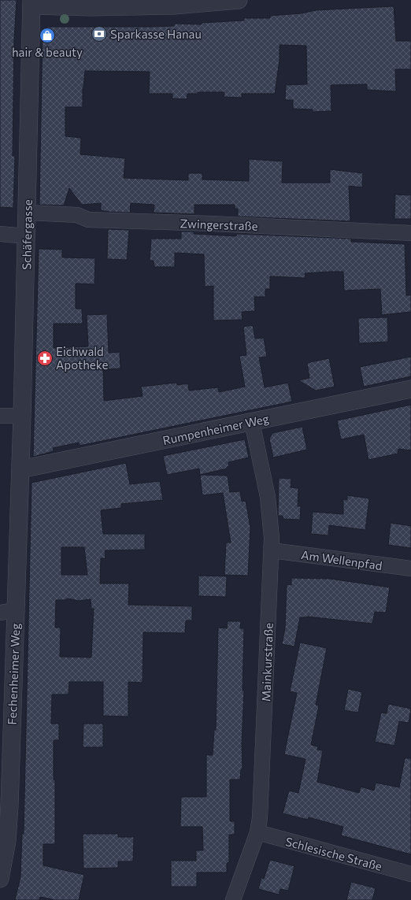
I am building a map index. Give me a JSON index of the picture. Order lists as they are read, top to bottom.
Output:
{
  "streets": {
    "street": [
      "Zwingerstraße",
      "Schäfergasse",
      "Rumpenheimer Weg",
      "Am Wellenpfad",
      "Mainkurstraße",
      "Fechenheimer Weg",
      "Schlesische Straße"
    ]
  },
  "crossings": [
    ["Zwingerstraße", "Schäfergasse"],
    ["Schäfergasse", "Rumpenheimer Weg"],
    ["Schäfergasse", "Fechenheimer Weg"],
    ["Rumpenheimer Weg", "Mainkurstraße"],
    ["Rumpenheimer Weg", "Fechenheimer Weg"],
    ["Am Wellenpfad", "Mainkurstraße"],
    ["Mainkurstraße", "Schlesische Straße"]
  ],
  "places": {
    "bank": ["Sparkasse Hanau"],
    "shop": ["hair & beauty"],
    "pharmacy": ["Eichwald Apotheke"]
  }
}
